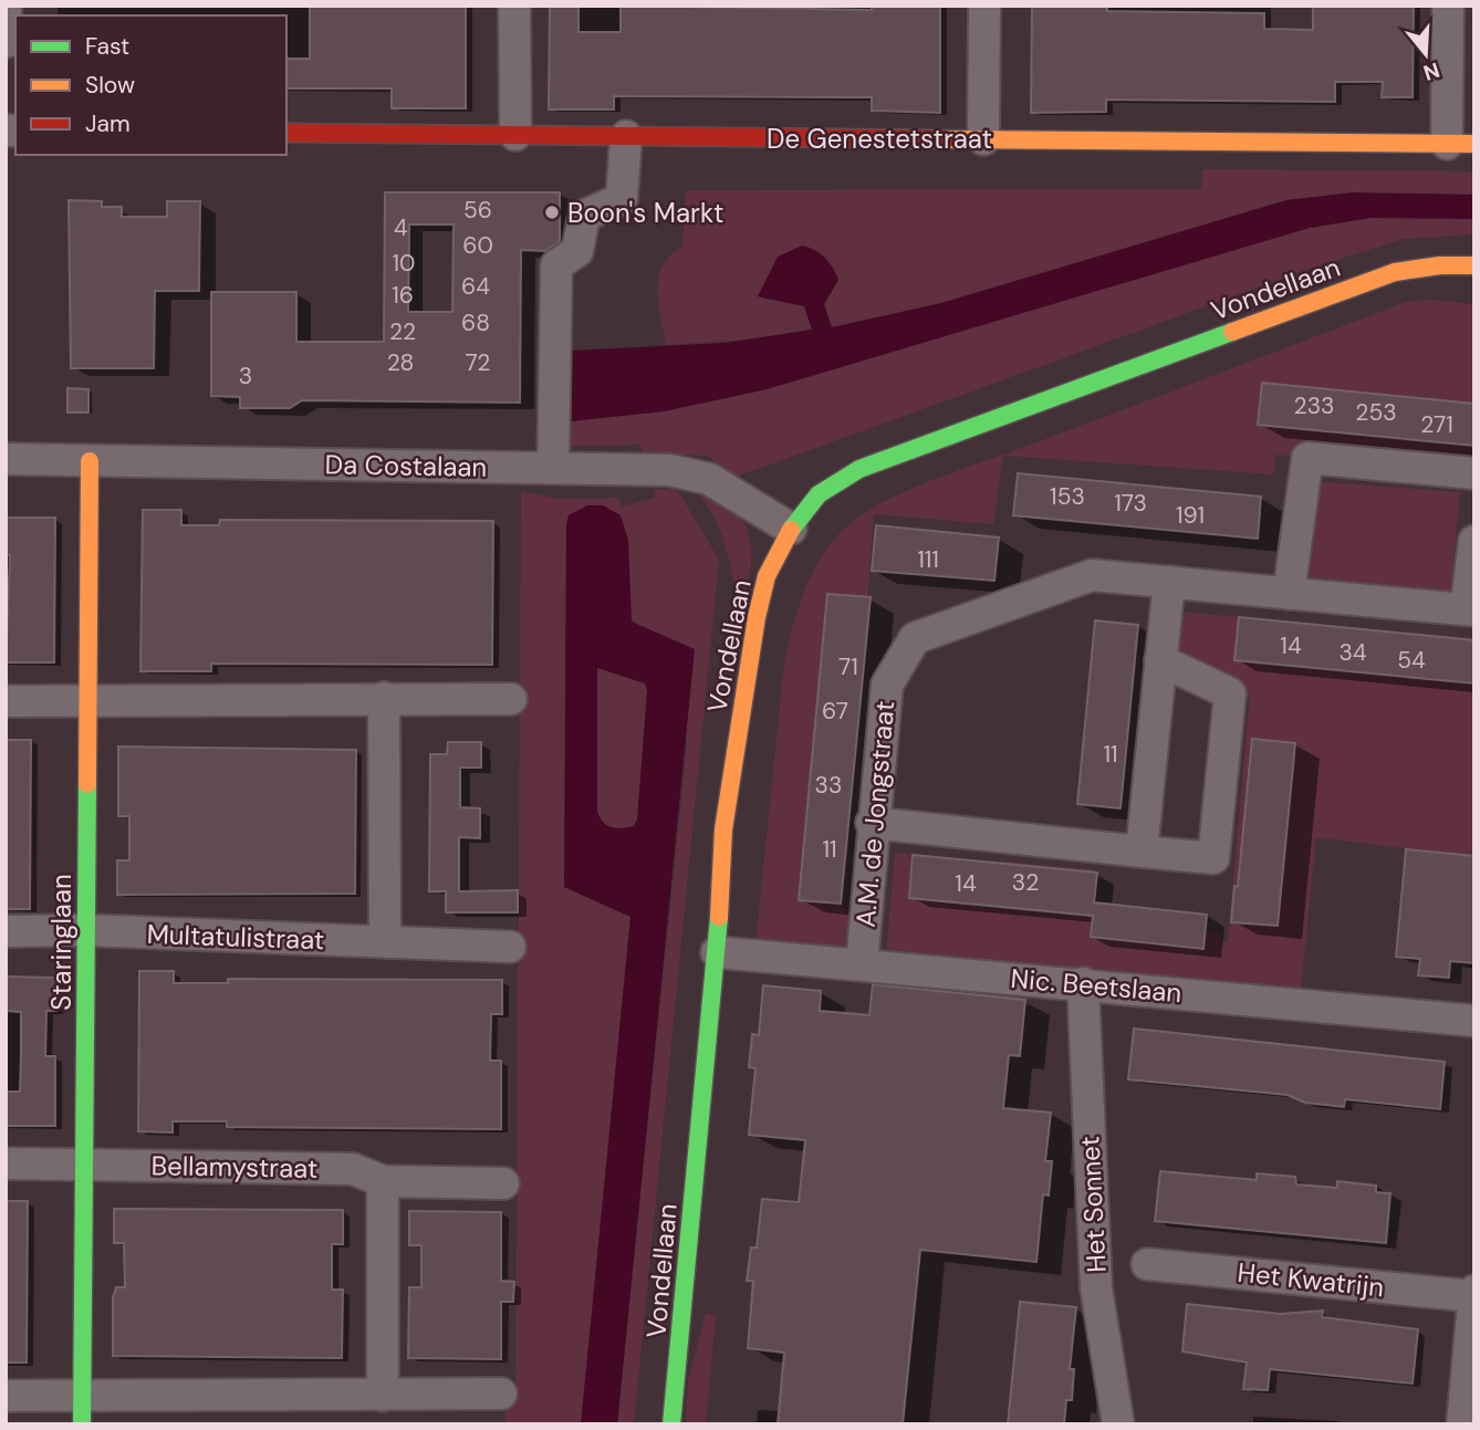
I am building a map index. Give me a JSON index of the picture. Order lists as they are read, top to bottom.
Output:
{
  "streets": {
    "street": [
      "De Genestetstraat",
      "Vondellaan",
      "Da Costalaan",
      "A.M. de Jongstraat",
      "Multatulistraat",
      "Staringlaan",
      "Nic. Beetslaan",
      "Bellamystraat",
      "Het Sonnet",
      "Het Kwatrijn"
    ]
  },
  "crossings": [
    ["Vondellaan", "Da Costalaan"],
    ["Vondellaan", "Nic. Beetslaan"],
    ["Da Costalaan", "Staringlaan"],
    ["A.M. de Jongstraat", "Nic. Beetslaan"],
    ["Multatulistraat", "Staringlaan"],
    ["Staringlaan", "Bellamystraat"],
    ["Nic. Beetslaan", "Het Sonnet"]
  ],
  "places": ["Boon's Markt"],
  "house_numbers": [
    "56",
    "4",
    "60",
    "10",
    "64",
    "16",
    "68",
    "22",
    "28",
    "72",
    "3",
    "233",
    "253",
    "271",
    "153",
    "173",
    "191",
    "111",
    "14",
    "34",
    "54",
    "71",
    "67",
    "11",
    "33",
    "11",
    "32",
    "14"
  ],
  "legend": ["Fast", "Slow", "Jam"],
  "north": "bottom"
}
